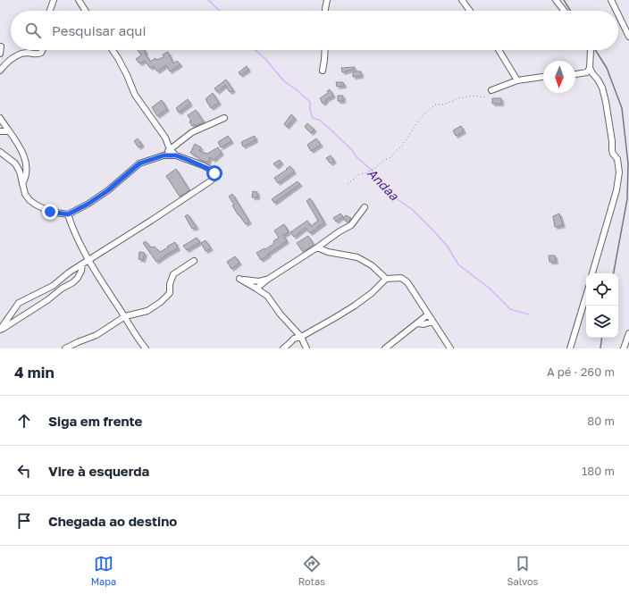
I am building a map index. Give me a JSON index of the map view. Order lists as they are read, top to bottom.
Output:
{
  "water": ["Andaa"],
  "north": "bottom",
  "page": {
    "search": "Pesquisar aqui",
    "heading": ["4 min", "A pé · 260 m"],
    "list": [
      ["Siga em frente", "80 m"],
      ["Vire à esquerda", "180 m"],
      "Chegada ao destino"
    ],
    "nav": ["Mapa", "Rotas", "Salvos"]
  }
}
